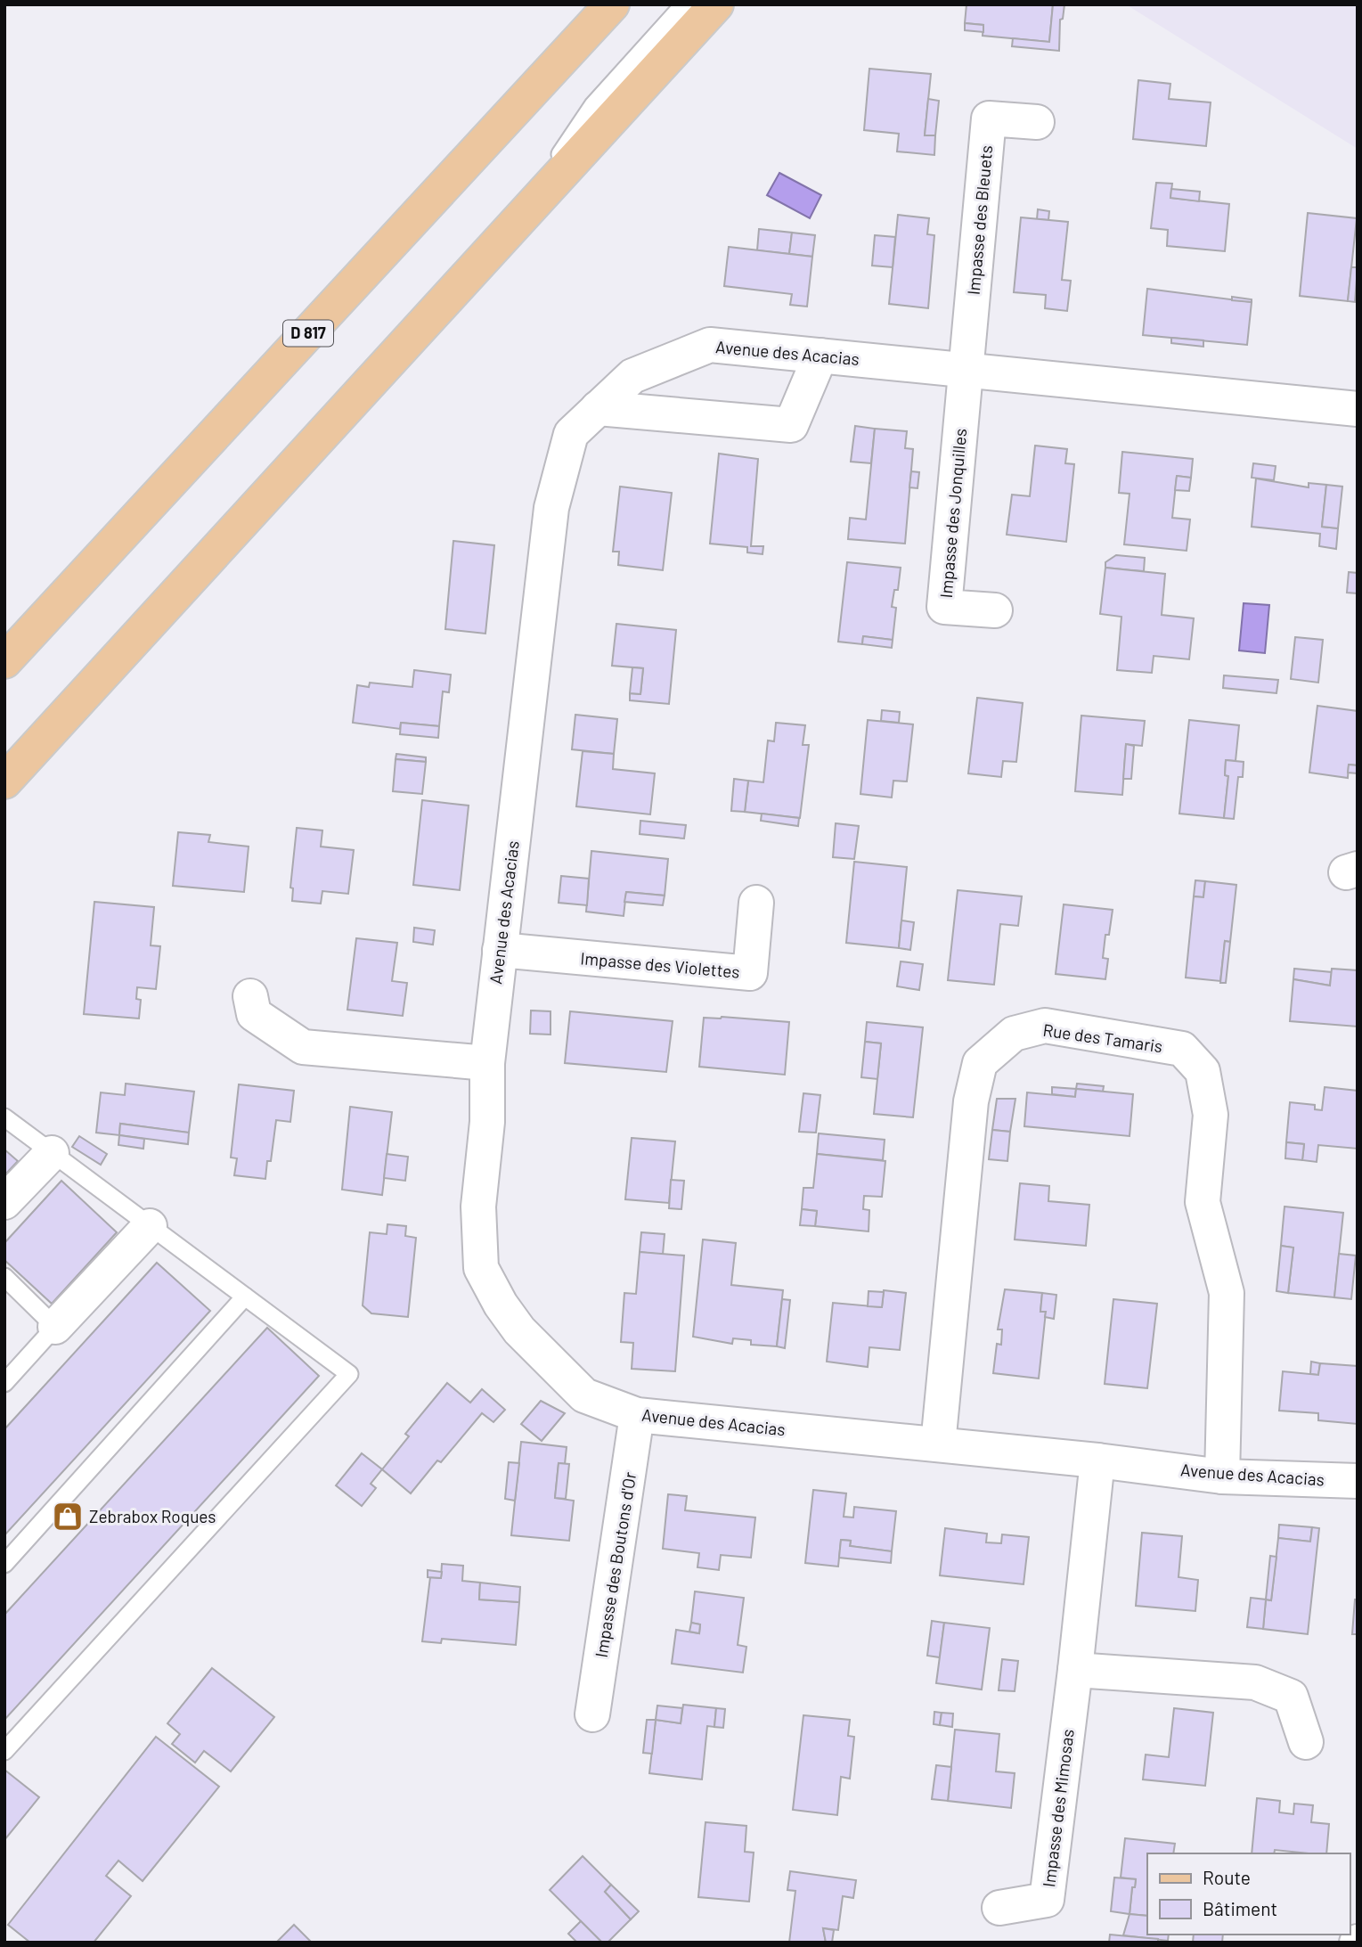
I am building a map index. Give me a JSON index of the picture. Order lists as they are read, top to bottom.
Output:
{
  "streets": {
    "main road": ["D 817"],
    "street": [
      "Impasse des Bleuets",
      "Avenue des Acacias",
      "Impasse des Jonquilles",
      "Impasse des Violettes",
      "Rue des Tamaris",
      "Impasse des Boutons d'Or",
      "Impasse des Mimosas"
    ]
  },
  "crossings": [
    ["Impasse des Bleuets", "Avenue des Acacias"],
    ["Impasse des Bleuets", "Impasse des Jonquilles"],
    ["Avenue des Acacias", "Impasse des Jonquilles"],
    ["Avenue des Acacias", "Impasse des Violettes"],
    ["Avenue des Acacias", "Rue des Tamaris"],
    ["Avenue des Acacias", "Impasse des Boutons d'Or"],
    ["Avenue des Acacias", "Impasse des Mimosas"]
  ],
  "places": {
    "shop": ["Zebrabox Roques"]
  },
  "legend": ["Route", "Bâtiment"]
}
